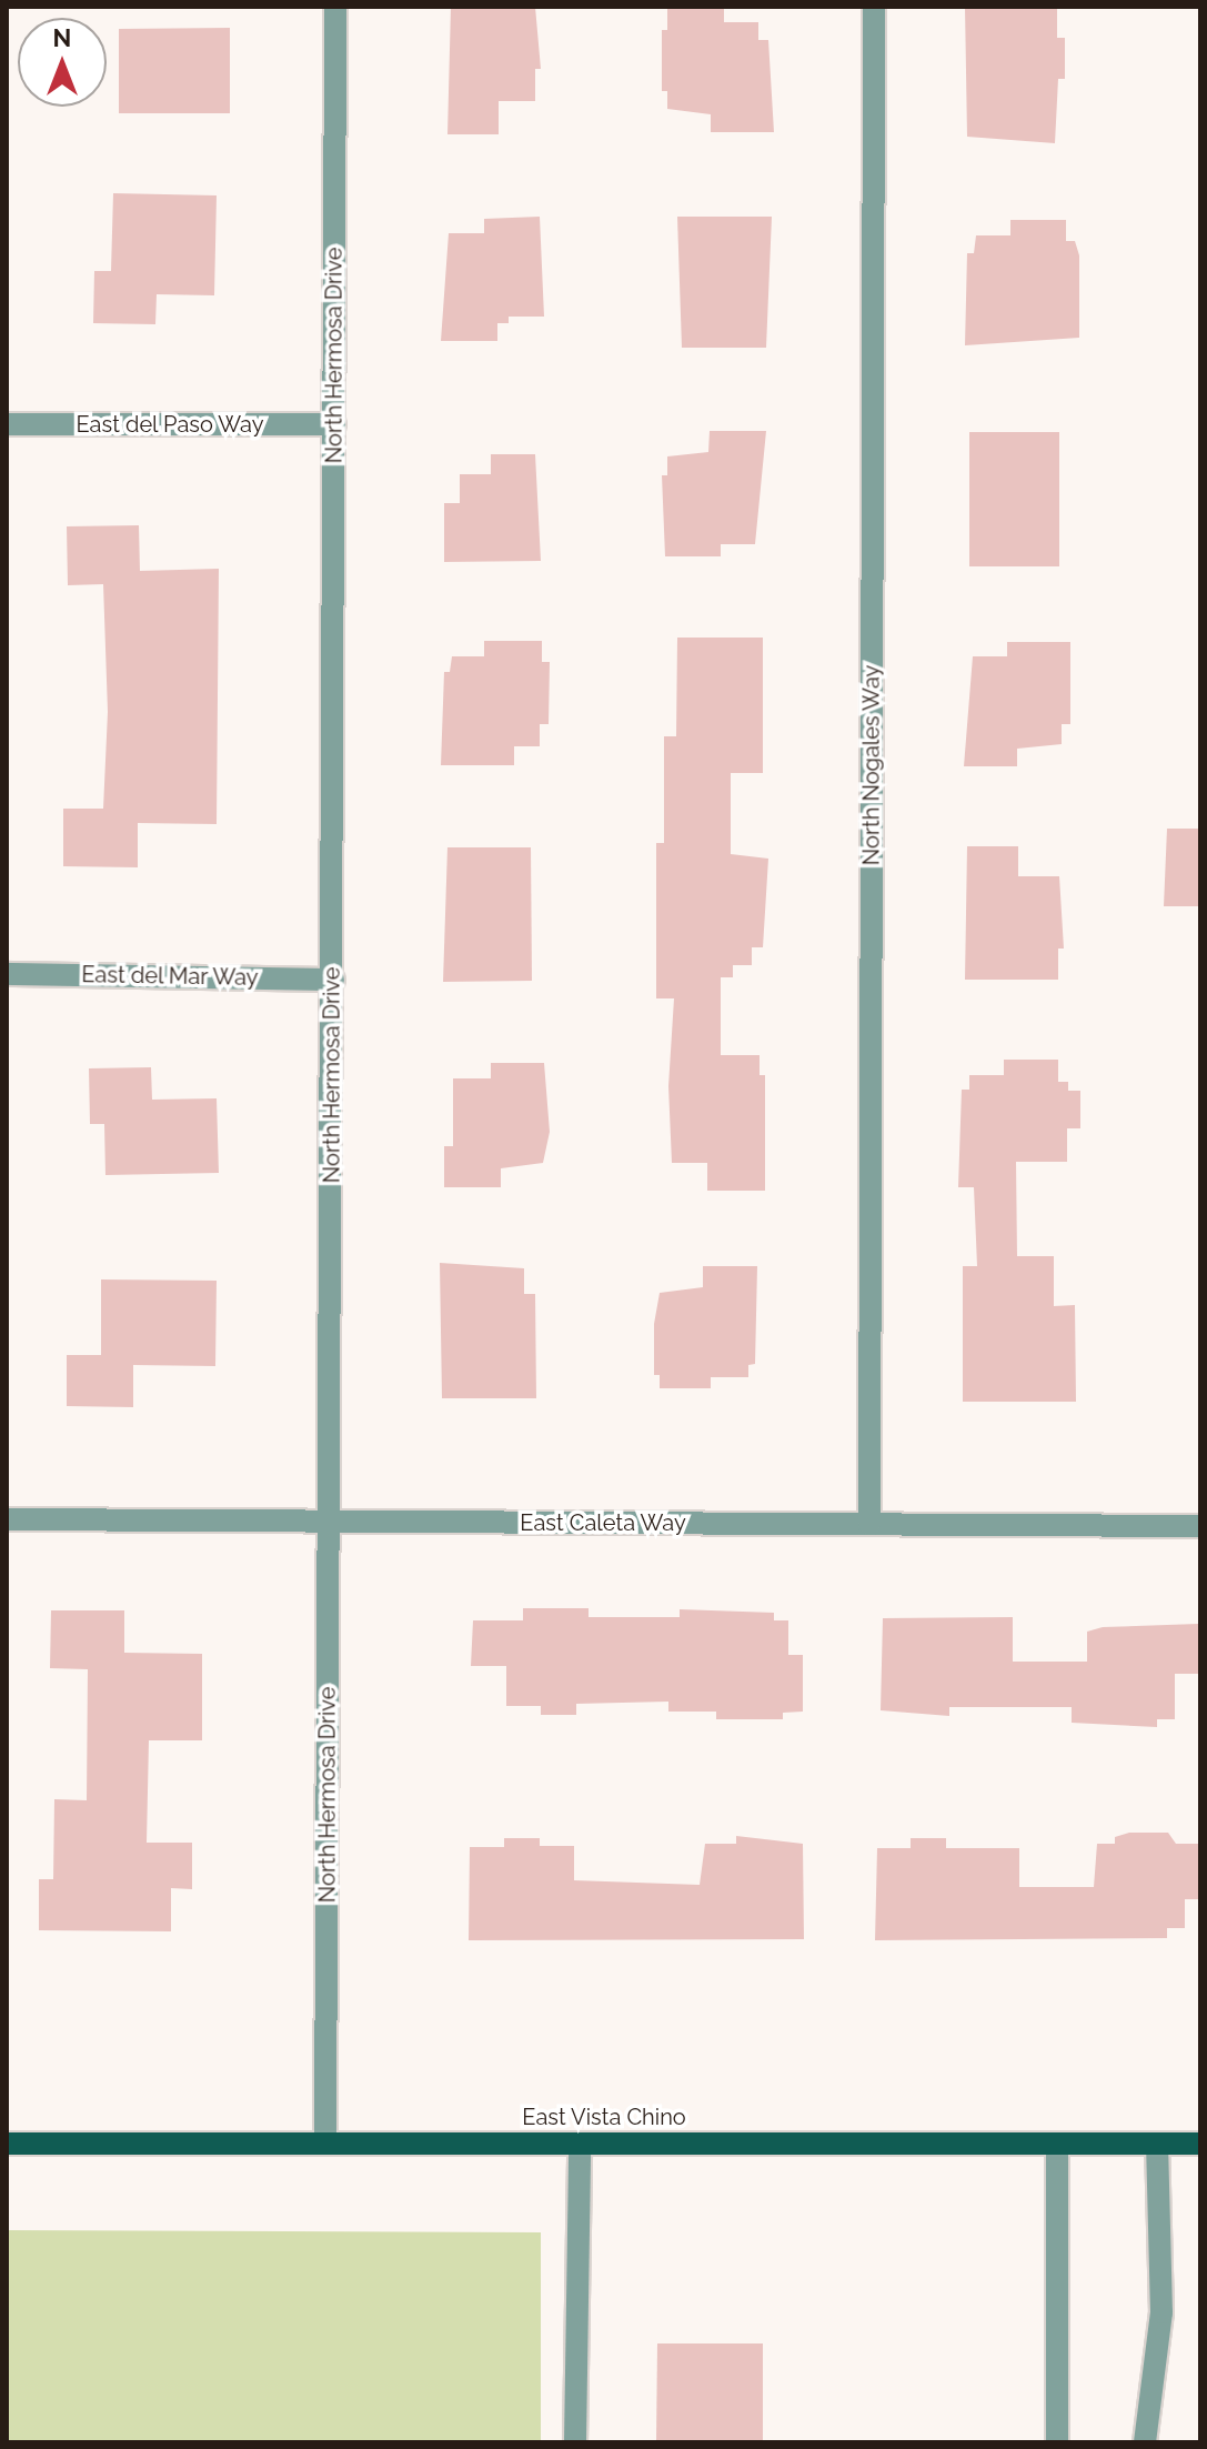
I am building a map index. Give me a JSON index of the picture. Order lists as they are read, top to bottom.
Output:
{
  "streets": {
    "main road": ["East Vista Chino"],
    "street": [
      "North Hermosa Drive",
      "East del Paso Way",
      "North Nogales Way",
      "East del Mar Way",
      "East Caleta Way"
    ]
  },
  "crossings": [
    ["North Hermosa Drive", "East del Paso Way"],
    ["North Hermosa Drive", "East del Mar Way"],
    ["North Hermosa Drive", "East Caleta Way"],
    ["North Hermosa Drive", "East Vista Chino"],
    ["North Nogales Way", "East Caleta Way"]
  ],
  "north": "top"
}
